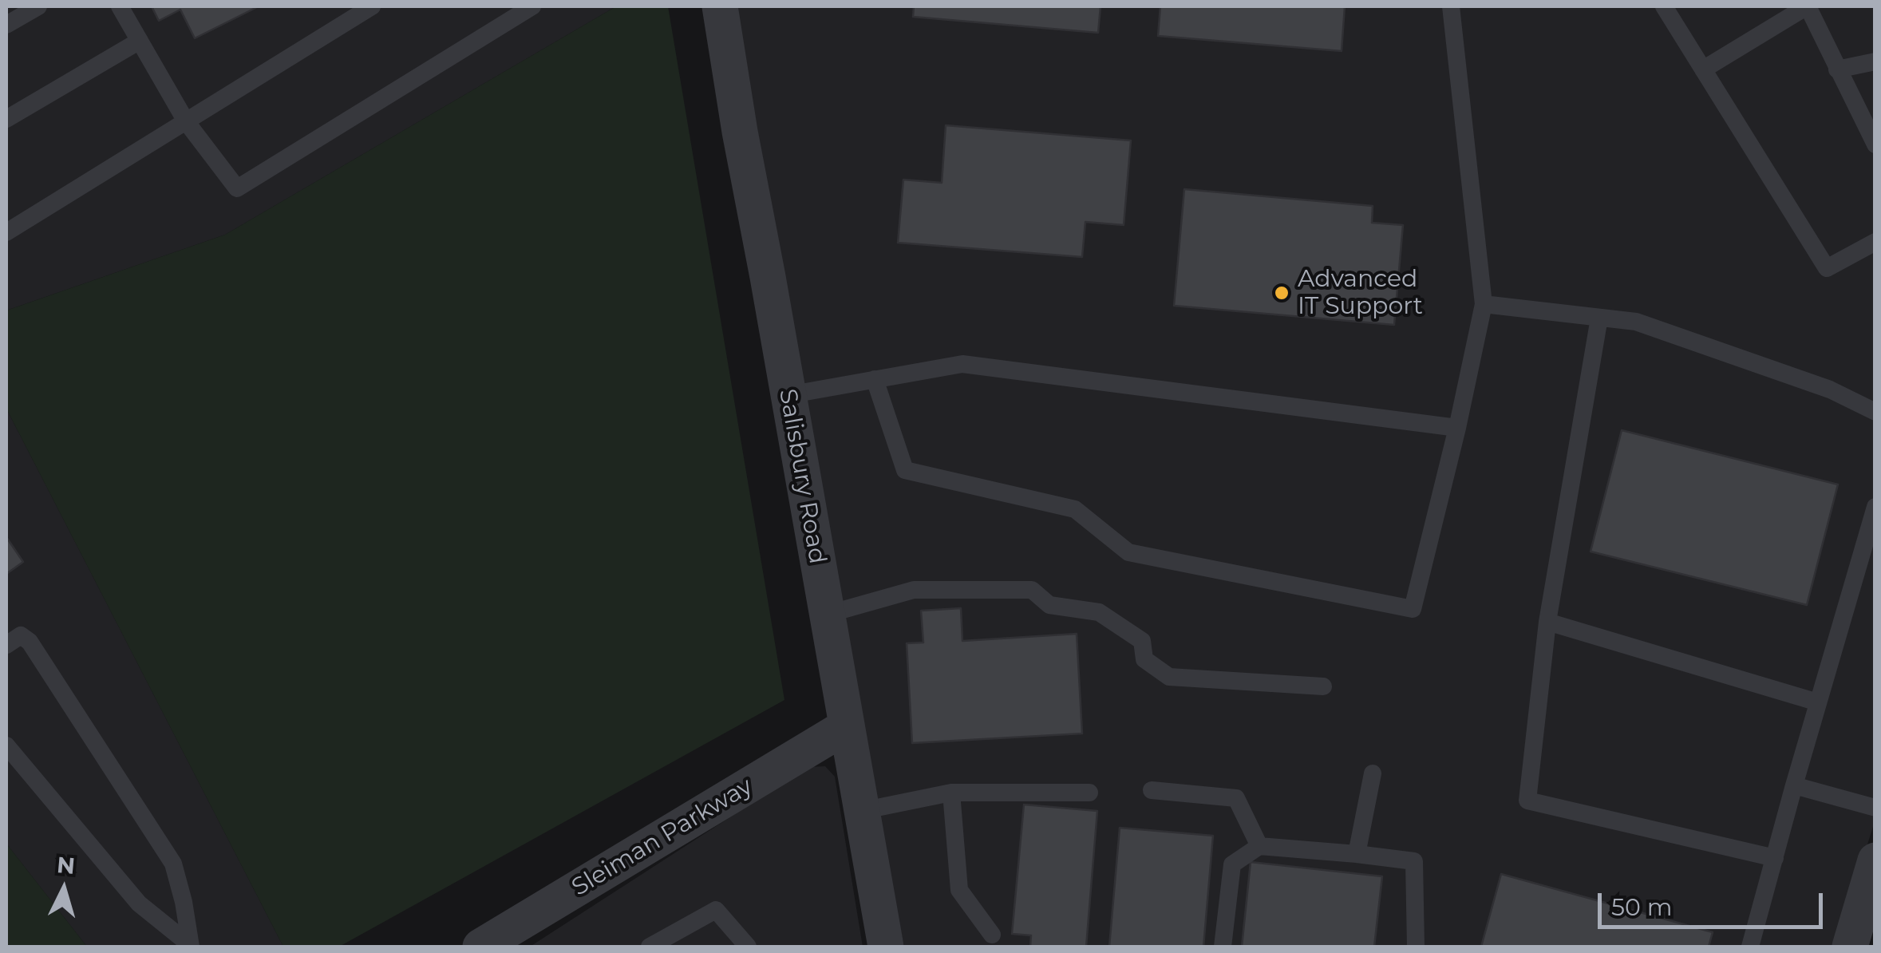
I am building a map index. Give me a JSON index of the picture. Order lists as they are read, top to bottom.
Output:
{
  "streets": {
    "street": ["Salisbury Road", "Sleiman Parkway"]
  },
  "crossings": [
    ["Salisbury Road", "Sleiman Parkway"]
  ],
  "places": ["Advanced IT Support"],
  "scale_bar": "50 m",
  "north": "top"
}
